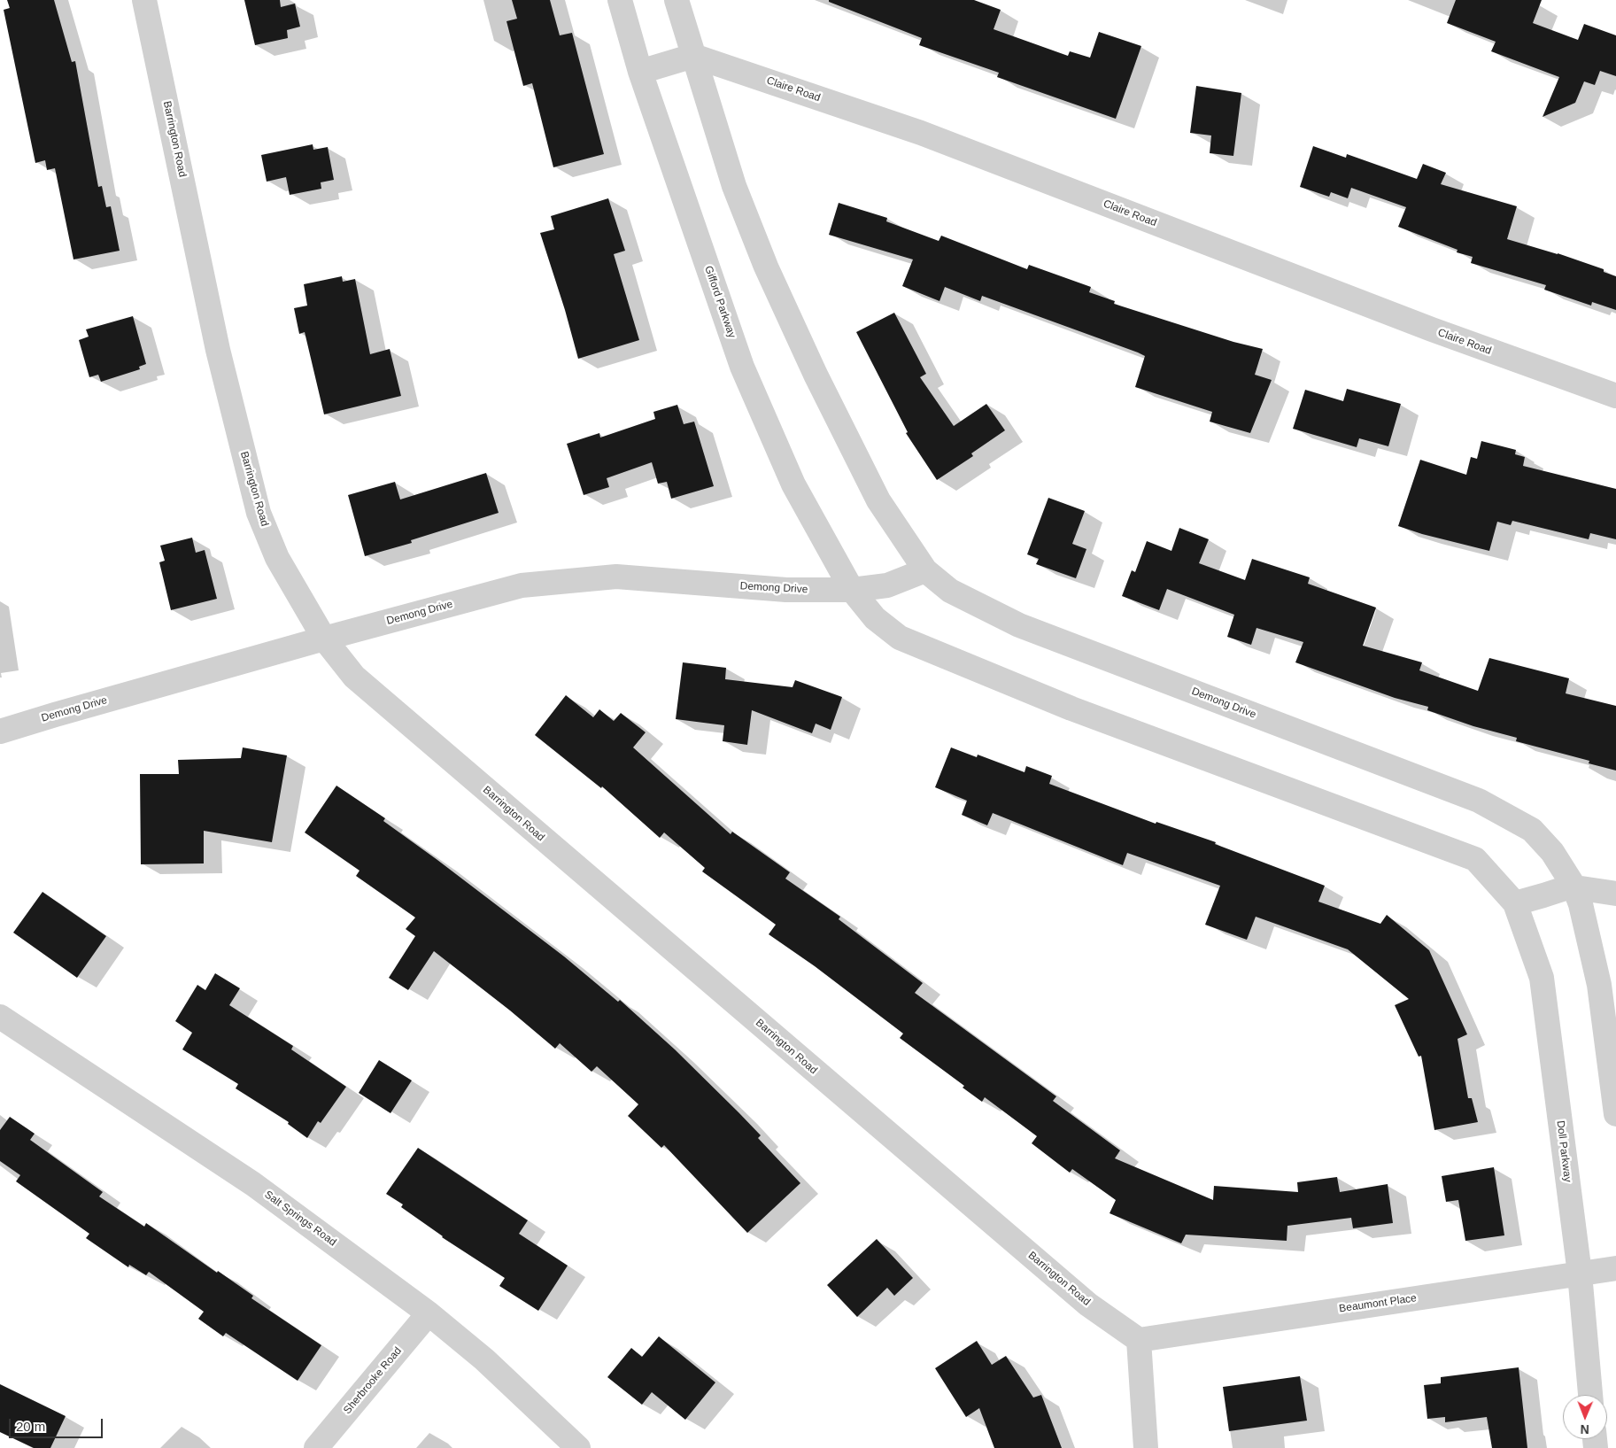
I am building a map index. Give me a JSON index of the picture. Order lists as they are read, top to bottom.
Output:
{
  "streets": {
    "street": [
      "Claire Road",
      "Barrington Road",
      "Gifford Parkway",
      "Demong Drive",
      "Doll Parkway",
      "Salt Springs Road",
      "Beaumont Place",
      "Sherbrooke Road"
    ]
  },
  "crossings": [
    ["Barrington Road", "Demong Drive"],
    ["Barrington Road", "Beaumont Place"],
    ["Gifford Parkway", "Demong Drive"],
    ["Doll Parkway", "Beaumont Place"],
    ["Salt Springs Road", "Sherbrooke Road"]
  ],
  "scale_bar": "20 m",
  "north": "bottom"
}
